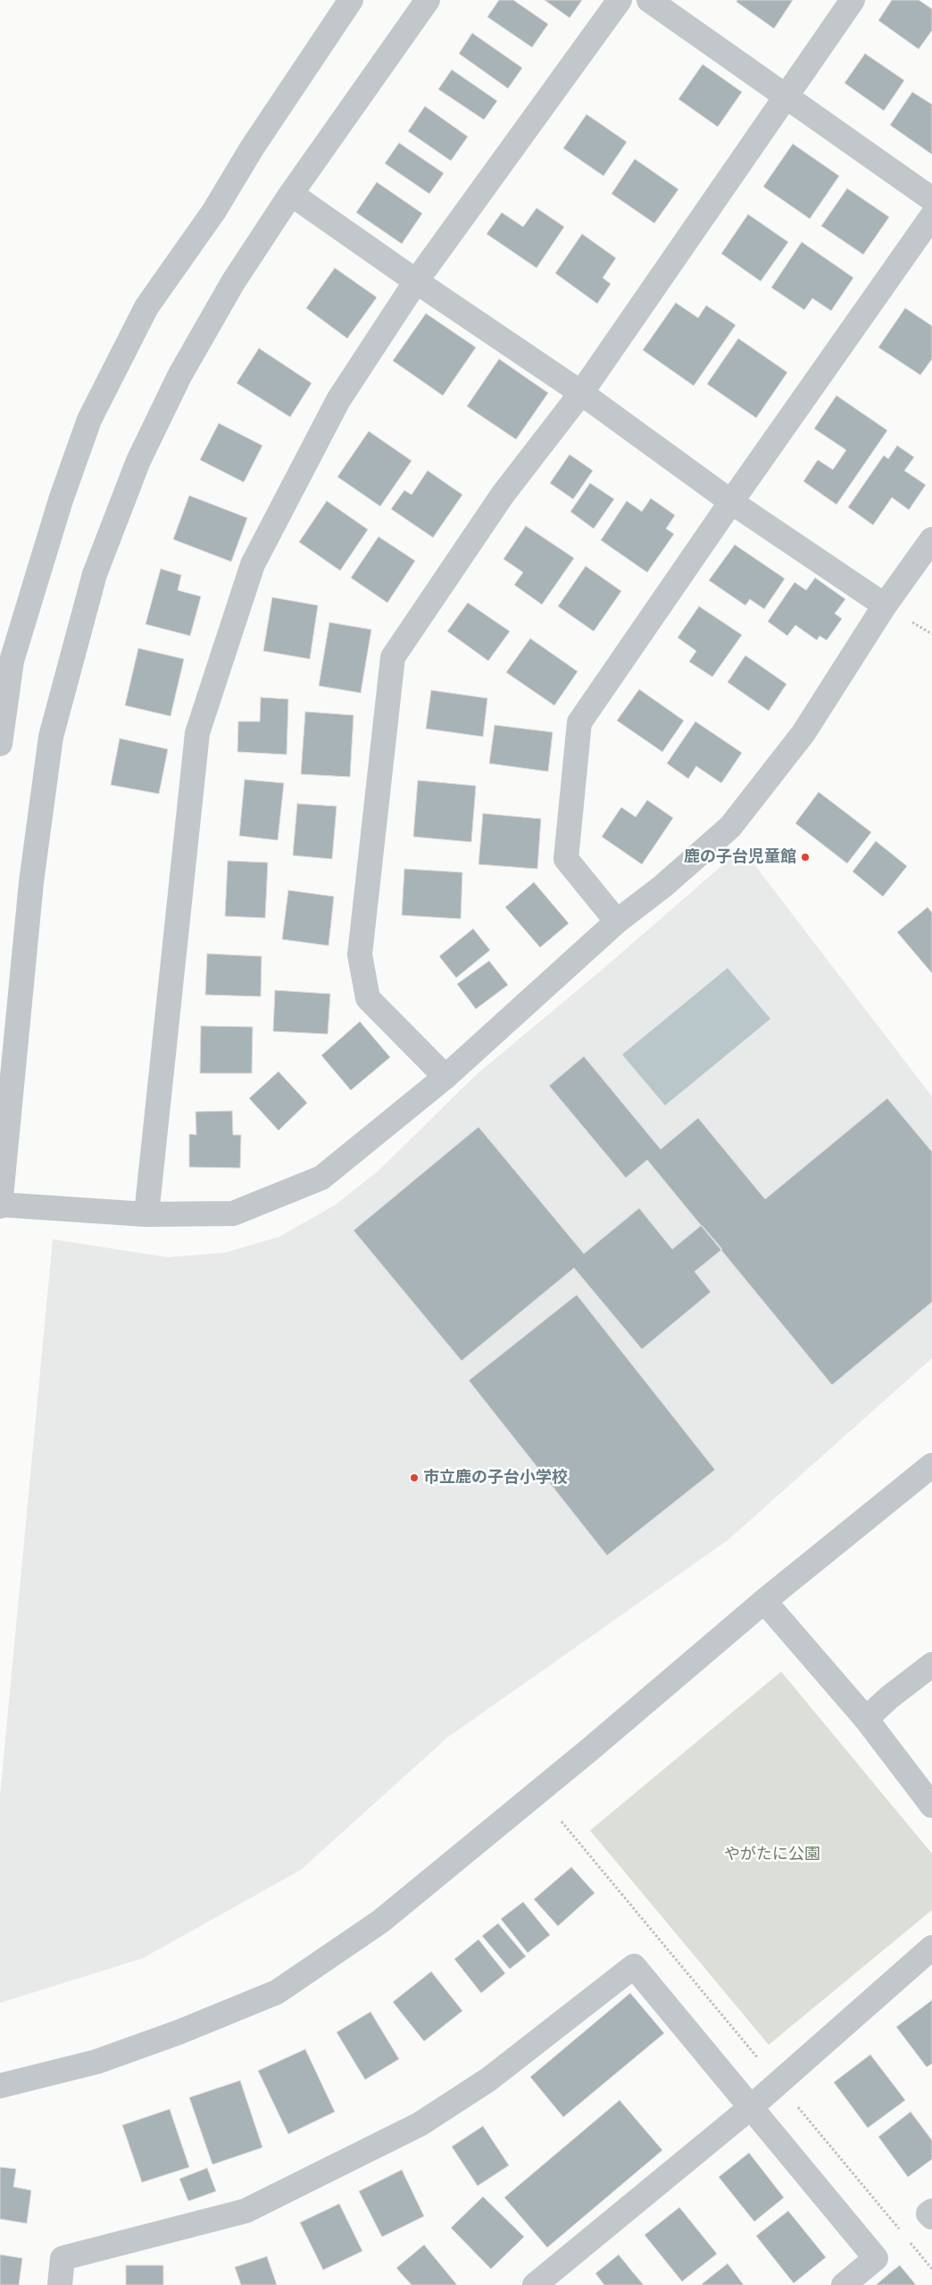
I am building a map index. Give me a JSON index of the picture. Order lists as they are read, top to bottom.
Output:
{
  "parks": ["やがたに公園"],
  "places": ["鹿の子台児童館", "市立鹿の子台小学校"]
}
